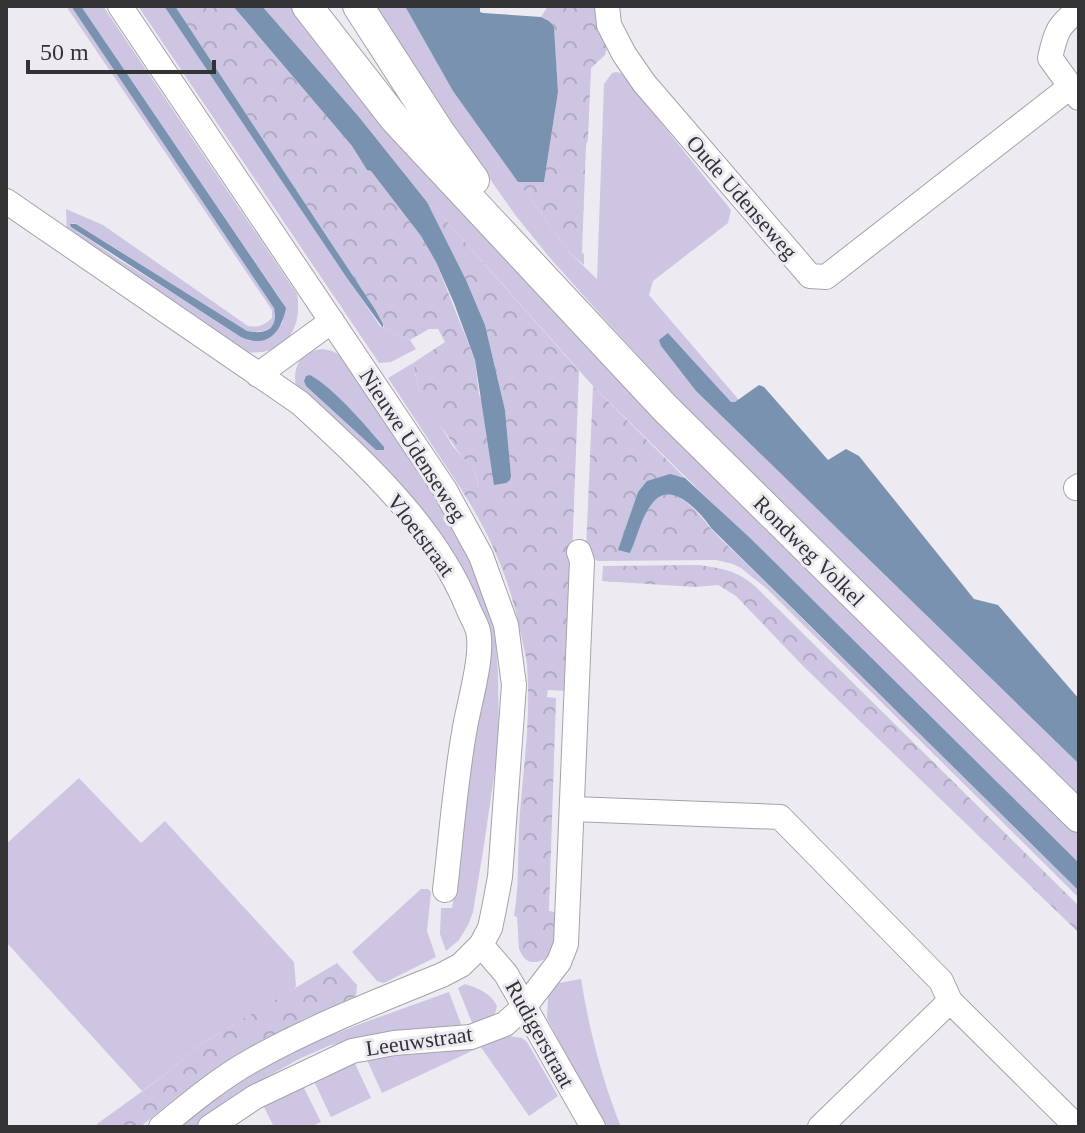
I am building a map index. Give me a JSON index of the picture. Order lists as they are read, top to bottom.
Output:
{
  "streets": {
    "main road": ["Rondweg Volkel"],
    "street": [
      "Oude Udenseweg",
      "Nieuwe Udenseweg",
      "Vloetstraat",
      "Rudigerstraat",
      "Leeuwstraat"
    ]
  },
  "crossings": [
    ["Nieuwe Udenseweg", "Rudigerstraat"],
    ["Nieuwe Udenseweg", "Leeuwstraat"],
    ["Rudigerstraat", "Leeuwstraat"]
  ],
  "scale_bar": "50 m"
}
